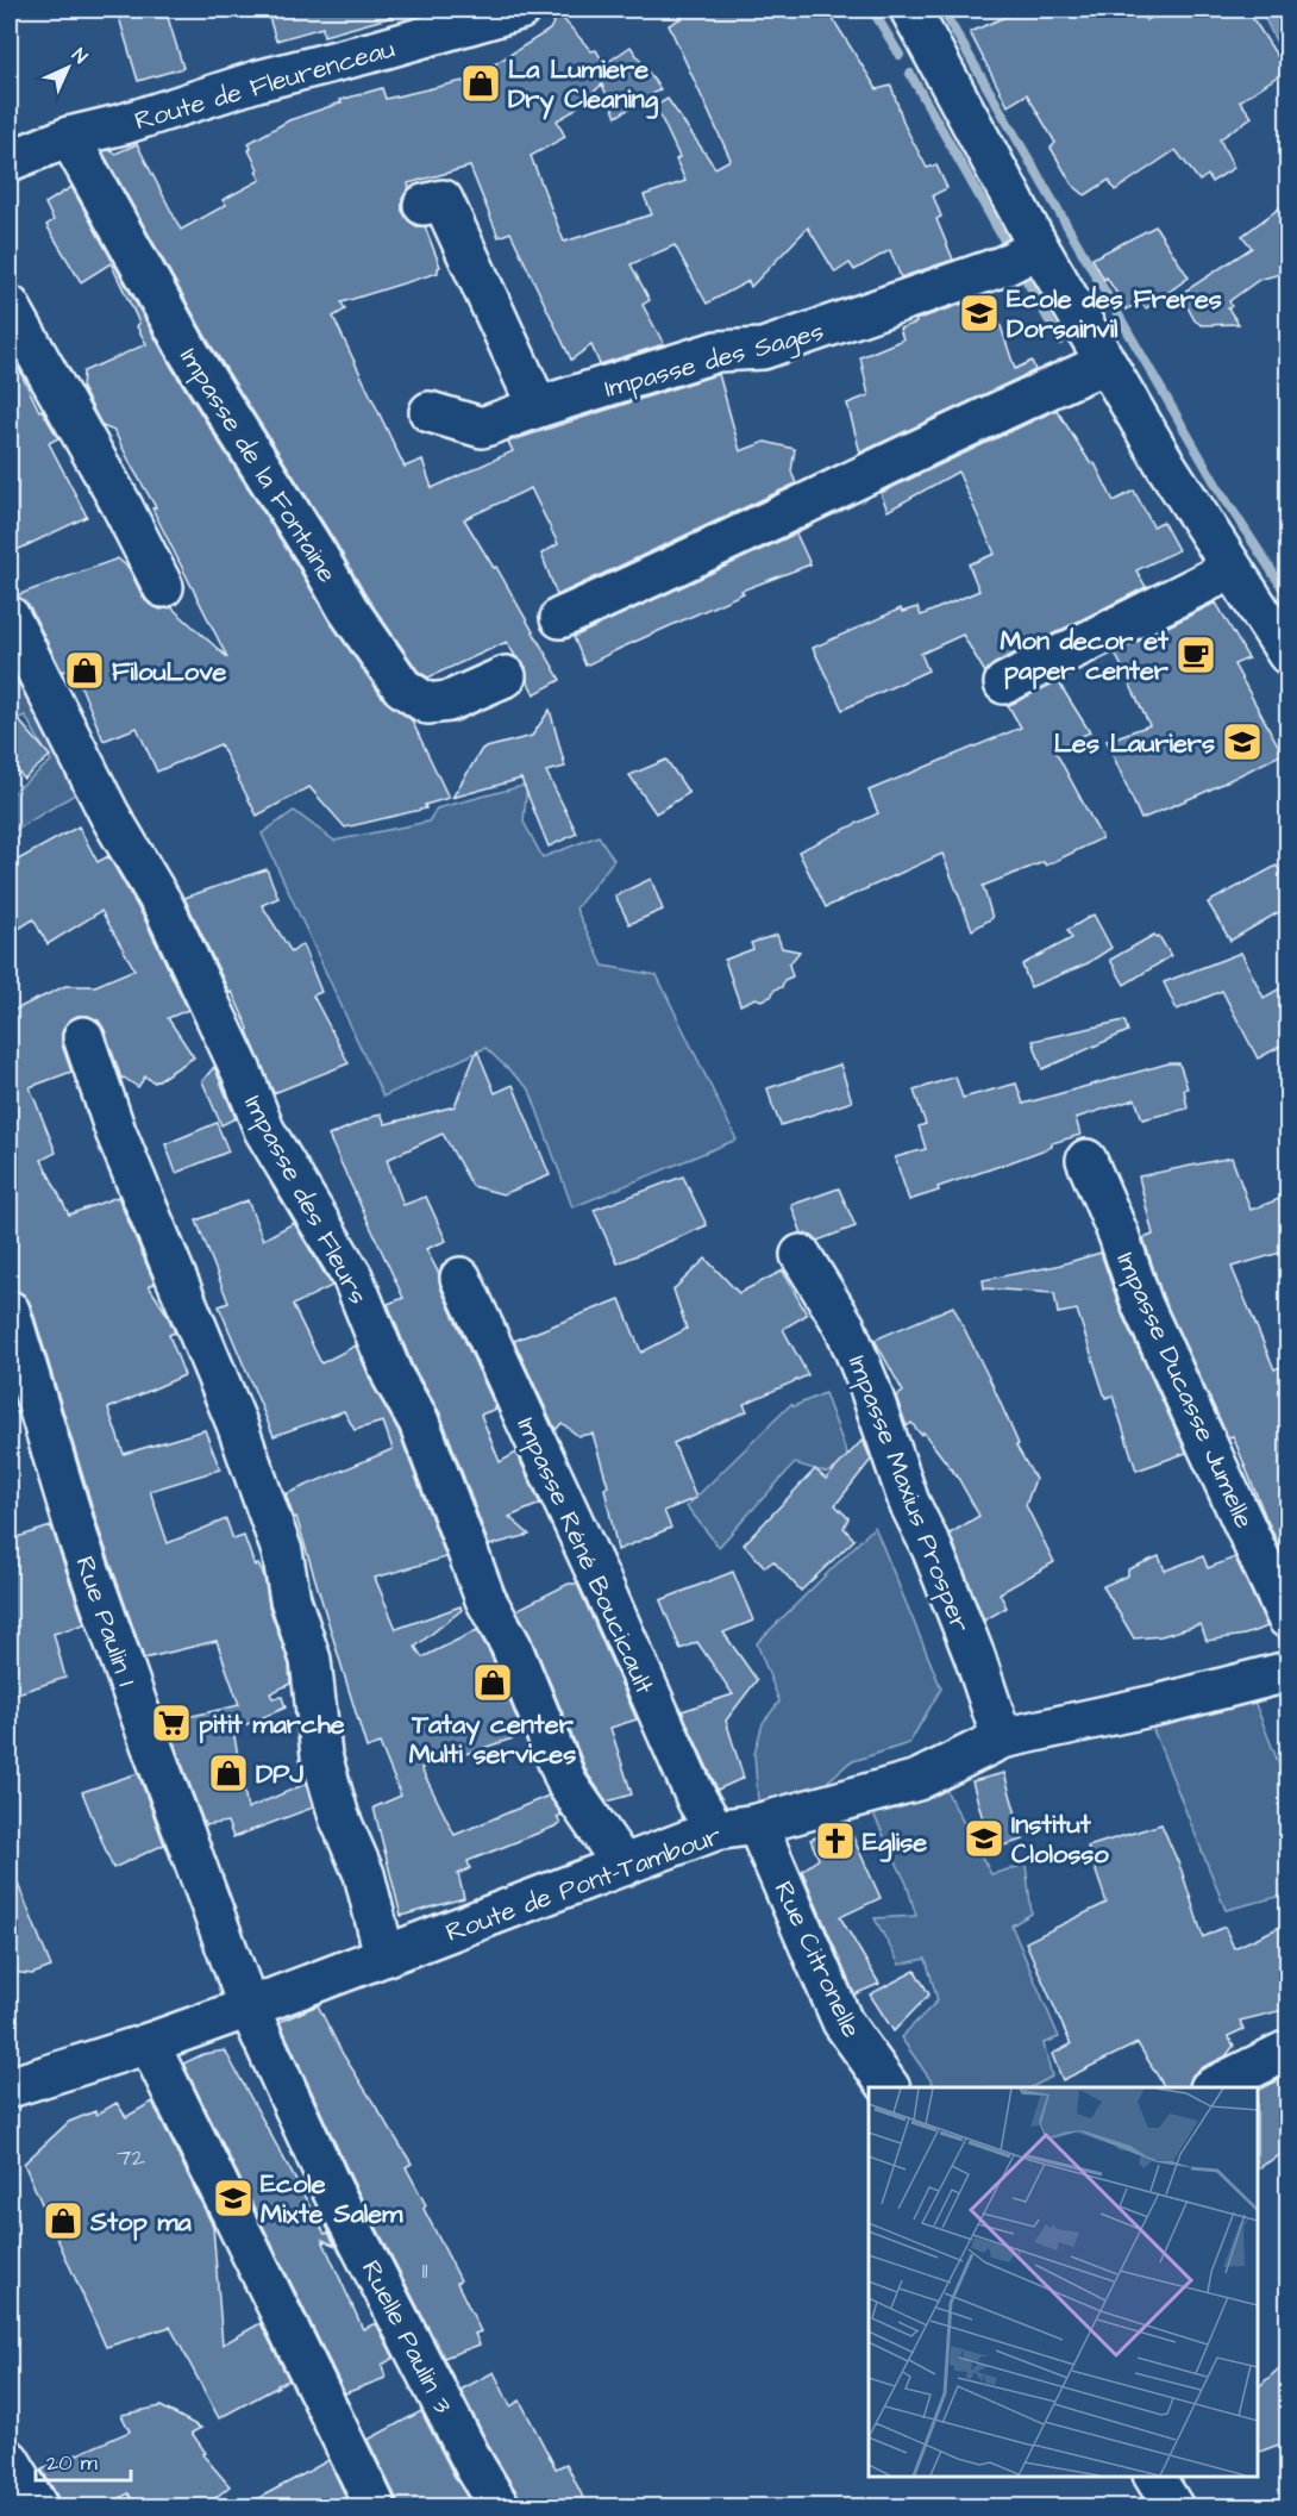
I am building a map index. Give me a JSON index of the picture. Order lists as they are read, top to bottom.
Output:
{
  "streets": {
    "street": [
      "Route de Fleurenceau",
      "Impasse des Sages",
      "Impasse de la Fontaine",
      "Impasse des Fleurs",
      "Impasse Ducasse Jumelle",
      "Impasse Maxius Prosper",
      "Impasse Réné Boucicault",
      "Rue Paulin 1",
      "Route de Pont-Tambour",
      "Rue Citronelle",
      "Ruelle Paulin 3"
    ]
  },
  "crossings": [
    ["Route de Fleurenceau", "Impasse de la Fontaine"],
    ["Impasse des Fleurs", "Route de Pont-Tambour"],
    ["Impasse Maxius Prosper", "Route de Pont-Tambour"],
    ["Impasse Réné Boucicault", "Route de Pont-Tambour"],
    ["Rue Paulin 1", "Route de Pont-Tambour"],
    ["Rue Paulin 1", "Ruelle Paulin 3"],
    ["Route de Pont-Tambour", "Rue Citronelle"],
    ["Route de Pont-Tambour", "Ruelle Paulin 3"]
  ],
  "places": {
    "shop": [
      "La Lumiere Dry Cleaning",
      "FilouLove",
      "Tatay center Multi services",
      "DPJ",
      "Stop ma"
    ],
    "school or university": [
      "Ecole des Freres Dorsainvil",
      "Les Lauriers",
      "Institut Clolosso",
      "Ecole Mixte Salem"
    ],
    "cafe": ["Mon decor et paper center"],
    "supermarket": ["pitit marche"],
    "church": ["Eglise"]
  },
  "house_numbers": ["72", "11"],
  "scale_bar": "20 m",
  "north": "top right"
}
